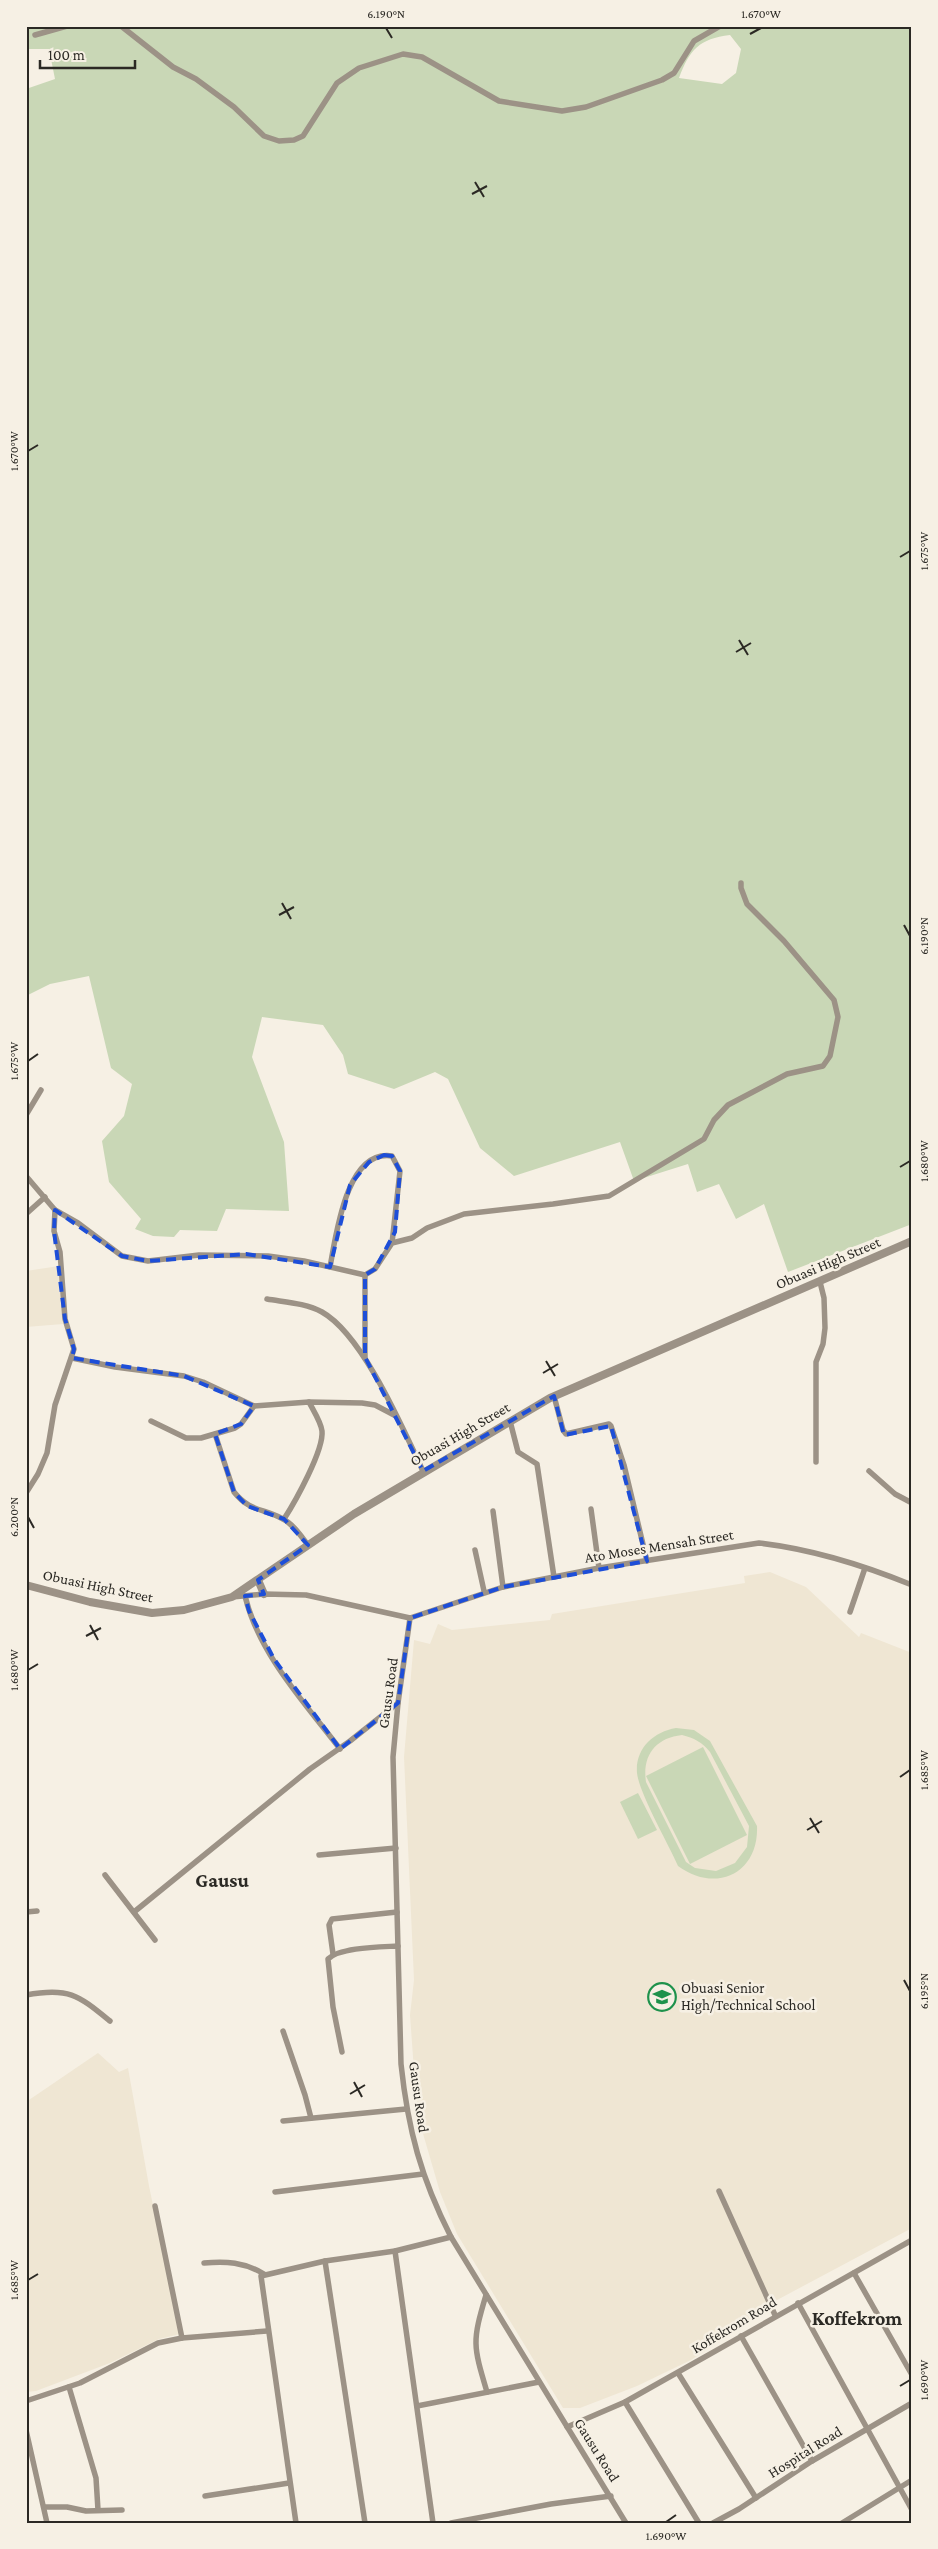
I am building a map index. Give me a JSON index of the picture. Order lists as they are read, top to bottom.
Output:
{
  "streets": {
    "street": [
      "Obuasi High Street",
      "Ato Moses Mensah Street",
      "Gausu Road",
      "Koffekrom Road",
      "Hospital Road"
    ]
  },
  "crossings": [
    ["Ato Moses Mensah Street", "Gausu Road"],
    ["Gausu Road", "Koffekrom Road"]
  ],
  "districts": ["Gausu", "Koffekrom"],
  "places": {
    "school or university": ["Obuasi Senior High/Technical School"]
  },
  "scale_bar": "100 m",
  "coordinates": [
    "6.190°N",
    "1.670°W",
    "1.675°W",
    "1.680°W",
    "6.200°N",
    "1.685°W",
    "6.195°N",
    "1.690°W"
  ]
}
